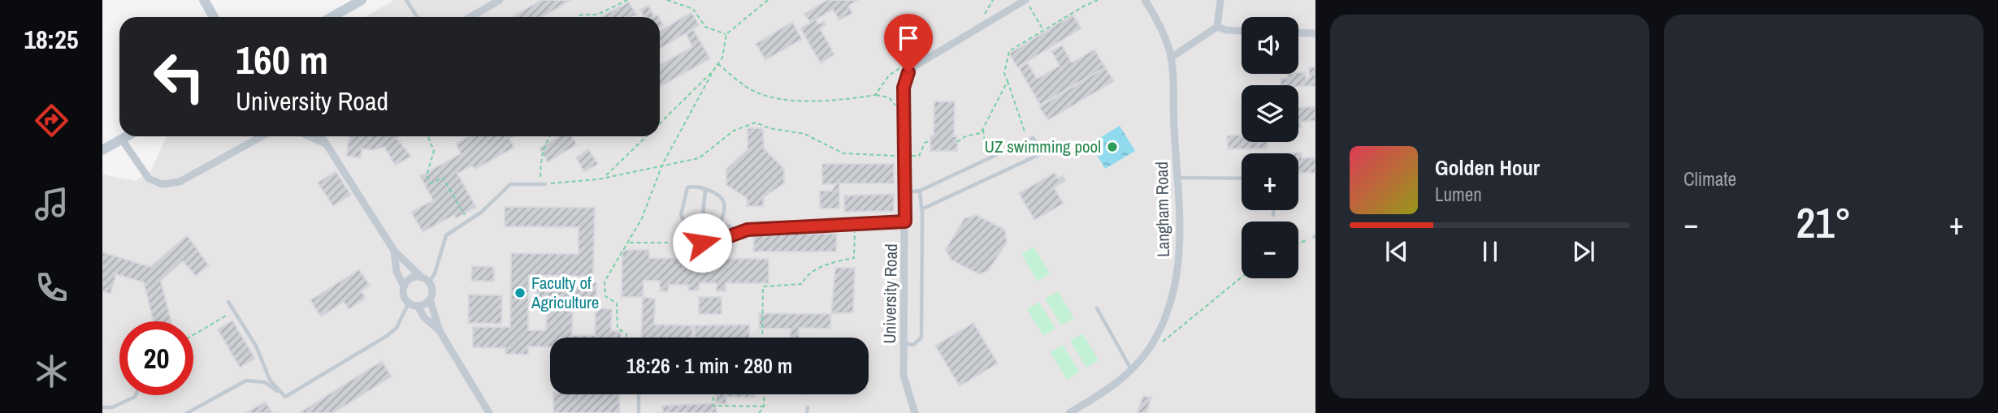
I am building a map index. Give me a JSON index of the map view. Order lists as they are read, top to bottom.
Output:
{
  "streets": {
    "street": ["Langham Road", "University Road"]
  },
  "places": ["UZ swimming pool", "Faculty of Agriculture"],
  "page": {
    "tabs": "18:25",
    "tile": "Climate",
    "map_buttons": ["+", "−"],
    "turn": ["160 m", "University Road"],
    "song": ["Golden Hour", "Lumen"],
    "heat": ["−", "21°", "+"],
    "limit": "20",
    "trip": "18:26 · 1 min · 280 m"
  }
}
